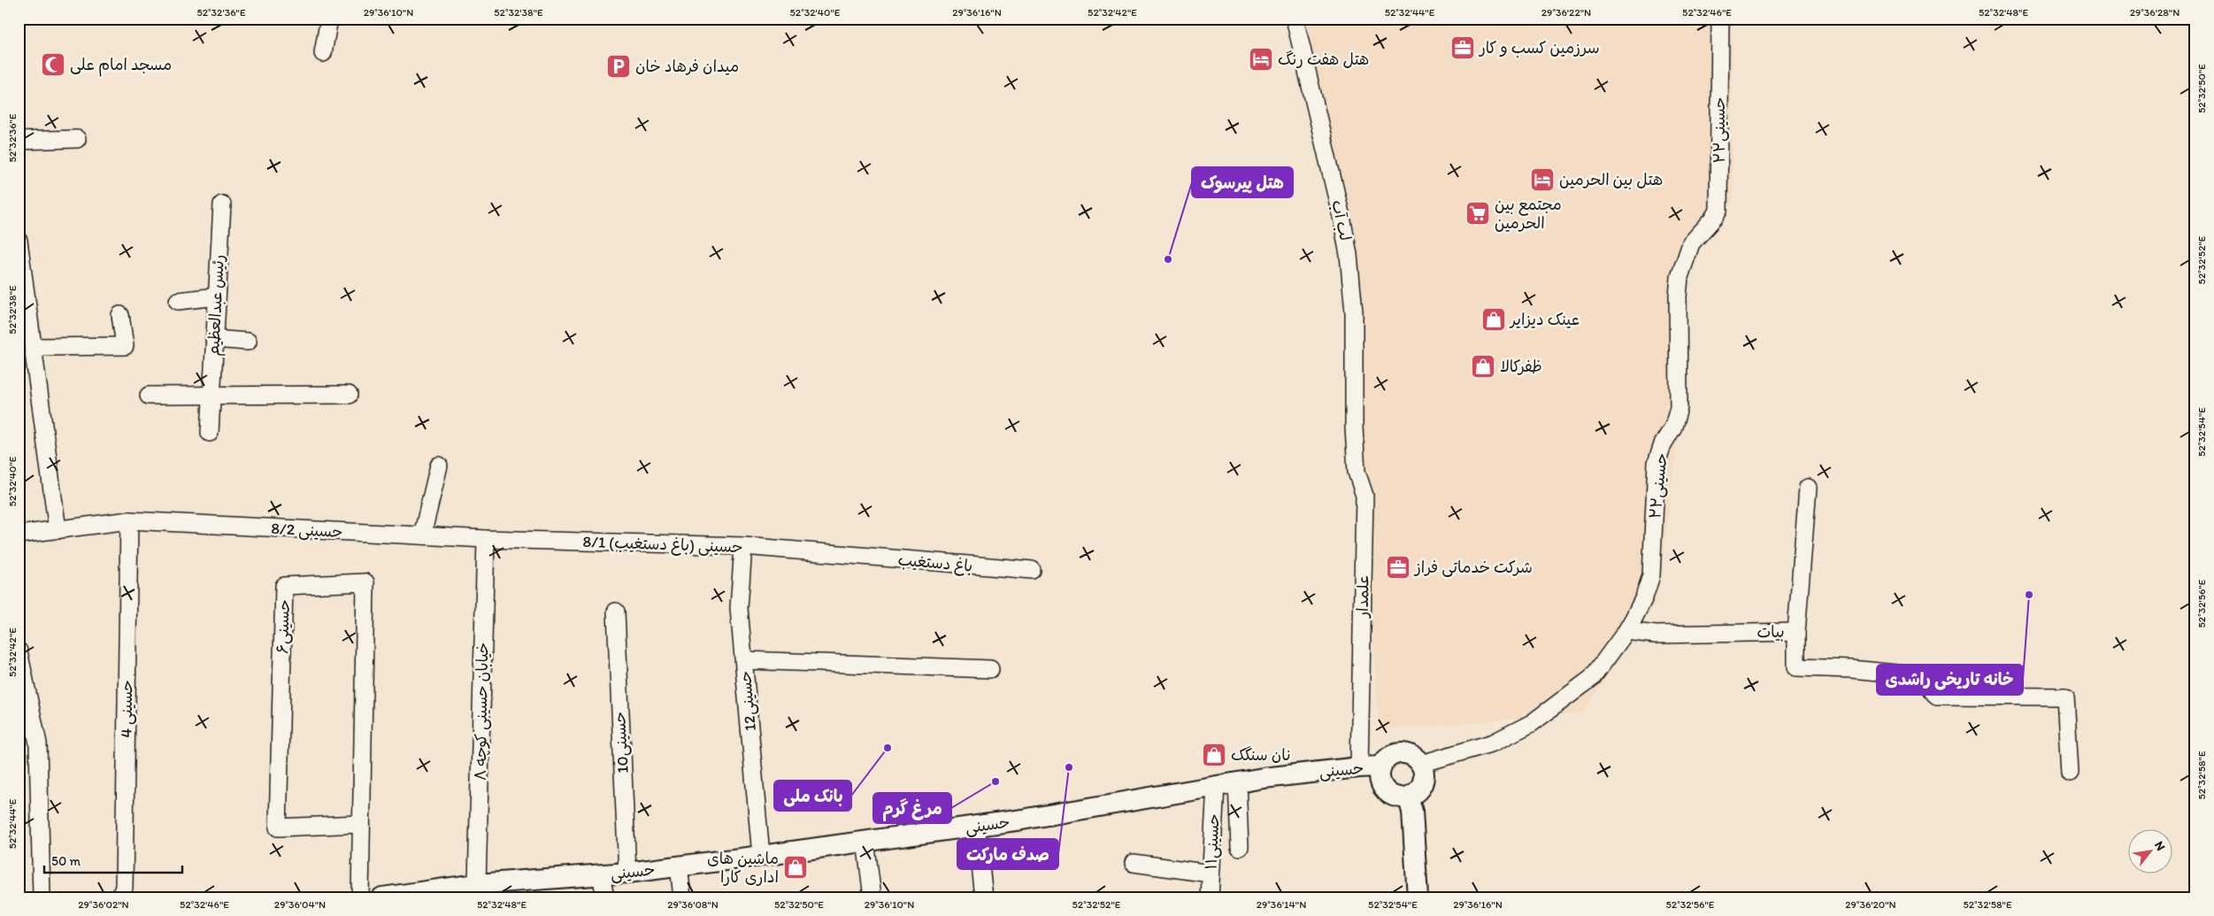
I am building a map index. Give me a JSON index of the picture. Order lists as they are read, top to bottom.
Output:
{
  "streets": {
    "street": [
      "حسینی۲۲",
      "لب آب",
      "رئیس عبدالعظیم",
      "8/2 حسینی",
      "8/1 حسینی (باغ دستغیب)",
      "باغ دستغیب",
      "علمدار",
      "حسینی۶",
      "بیات",
      "حسینی12",
      "حسینی 4",
      "خیابان حسینی کوچه ۸",
      "حسینی10",
      "حسینی",
      "حسینی۱۱"
    ]
  },
  "crossings": [
    ["حسینی۲۲", "بیات"],
    ["حسینی۲۲", "حسینی"],
    ["لب آب", "علمدار"],
    ["8/2 حسینی", "8/1 حسینی (باغ دستغیب)"],
    ["8/2 حسینی", "حسینی 4"],
    ["8/2 حسینی", "خیابان حسینی کوچه ۸"],
    ["8/1 حسینی (باغ دستغیب)", "باغ دستغیب"],
    ["8/1 حسینی (باغ دستغیب)", "حسینی12"],
    ["8/1 حسینی (باغ دستغیب)", "خیابان حسینی کوچه ۸"],
    ["علمدار", "حسینی"],
    ["حسینی12", "حسینی"],
    ["خیابان حسینی کوچه ۸", "حسینی"],
    ["حسینی10", "حسینی"],
    ["حسینی", "حسینی۱۱"]
  ],
  "places": {
    "office": ["سرزمین کسب و کار", "شرکت خدماتی فراز"],
    "hotel": ["هتل هفت رنگ", "هتل بین‌ الحرمین"],
    "mosque": ["مسجد امام علی"],
    "parking": ["میدان فرهاد خان"],
    "supermarket": ["مجتمع بین الحرمین"],
    "other": [
      "هتل پیرسوک",
      "خانه تاریخی راشدی",
      "بانک ملی",
      "صدف مارکت",
      "مرغ گرم"
    ],
    "shop": [
      "عینک دیزایر",
      "ظفرکالا",
      "نان سنگک",
      "ماشین های اداری کارا"
    ]
  },
  "scale_bar": "50 m",
  "north": "top right",
  "coordinates": [
    "52°32'36\"E",
    "29°36'10\"N",
    "52°32'38\"E",
    "52°32'40\"E",
    "29°36'16\"N",
    "52°32'42\"E",
    "52°32'44\"E",
    "29°36'22\"N",
    "52°32'46\"E",
    "52°32'48\"E",
    "29°36'28\"N",
    "52°32'50\"E",
    "52°32'52\"E",
    "52°32'54\"E",
    "52°32'56\"E",
    "52°32'58\"E",
    "29°36'02\"N",
    "29°36'04\"N",
    "29°36'08\"N",
    "29°36'14\"N",
    "29°36'20\"N"
  ]
}
